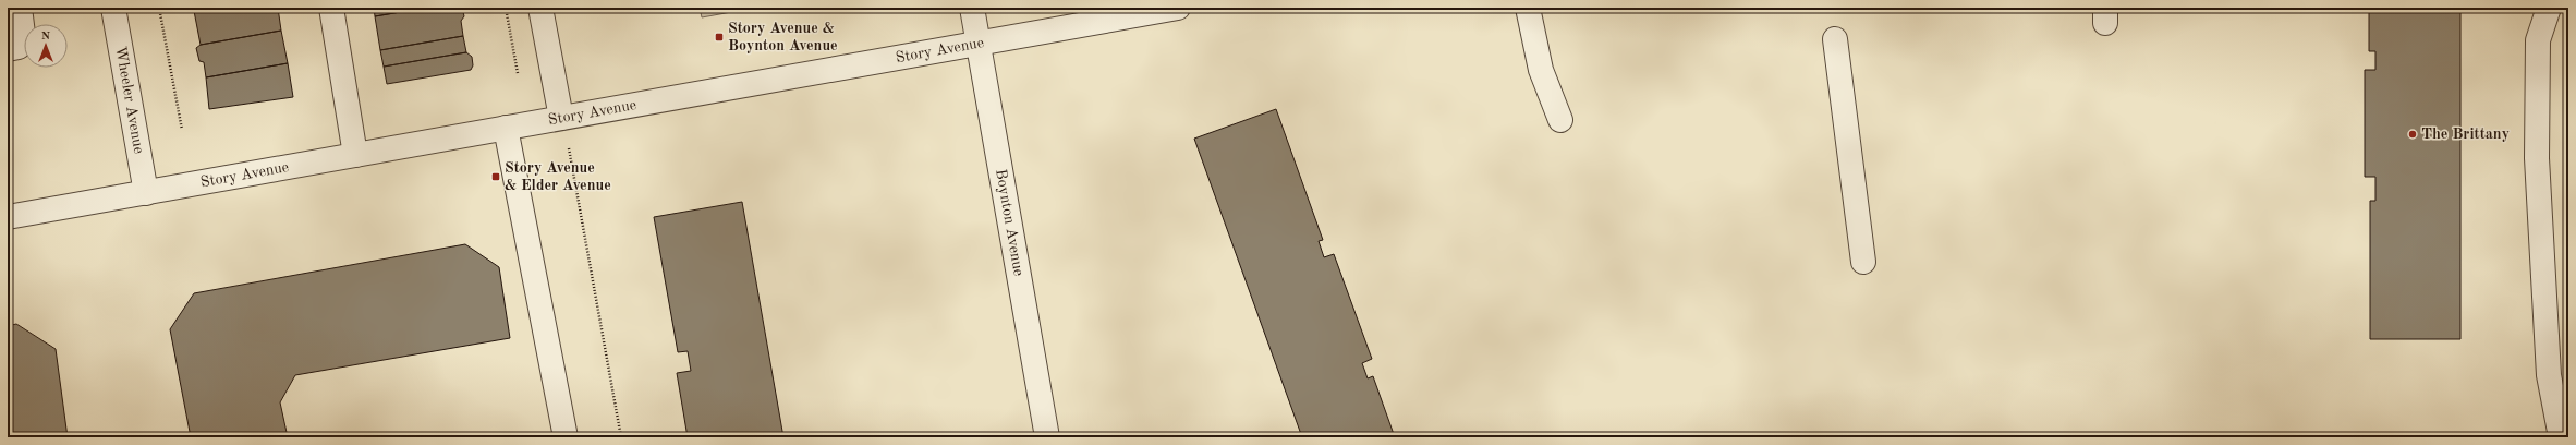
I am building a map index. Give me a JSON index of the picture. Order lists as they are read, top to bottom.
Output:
{
  "streets": {
    "street": ["Story Avenue", "Wheeler Avenue", "Boynton Avenue"]
  },
  "crossings": [
    ["Story Avenue", "Wheeler Avenue"],
    ["Story Avenue", "Boynton Avenue"]
  ],
  "places": {
    "transit": ["Story Avenue & Boynton Avenue", "Story Avenue & Elder Avenue"],
    "other": ["The Brittany"]
  },
  "north": "top"
}
